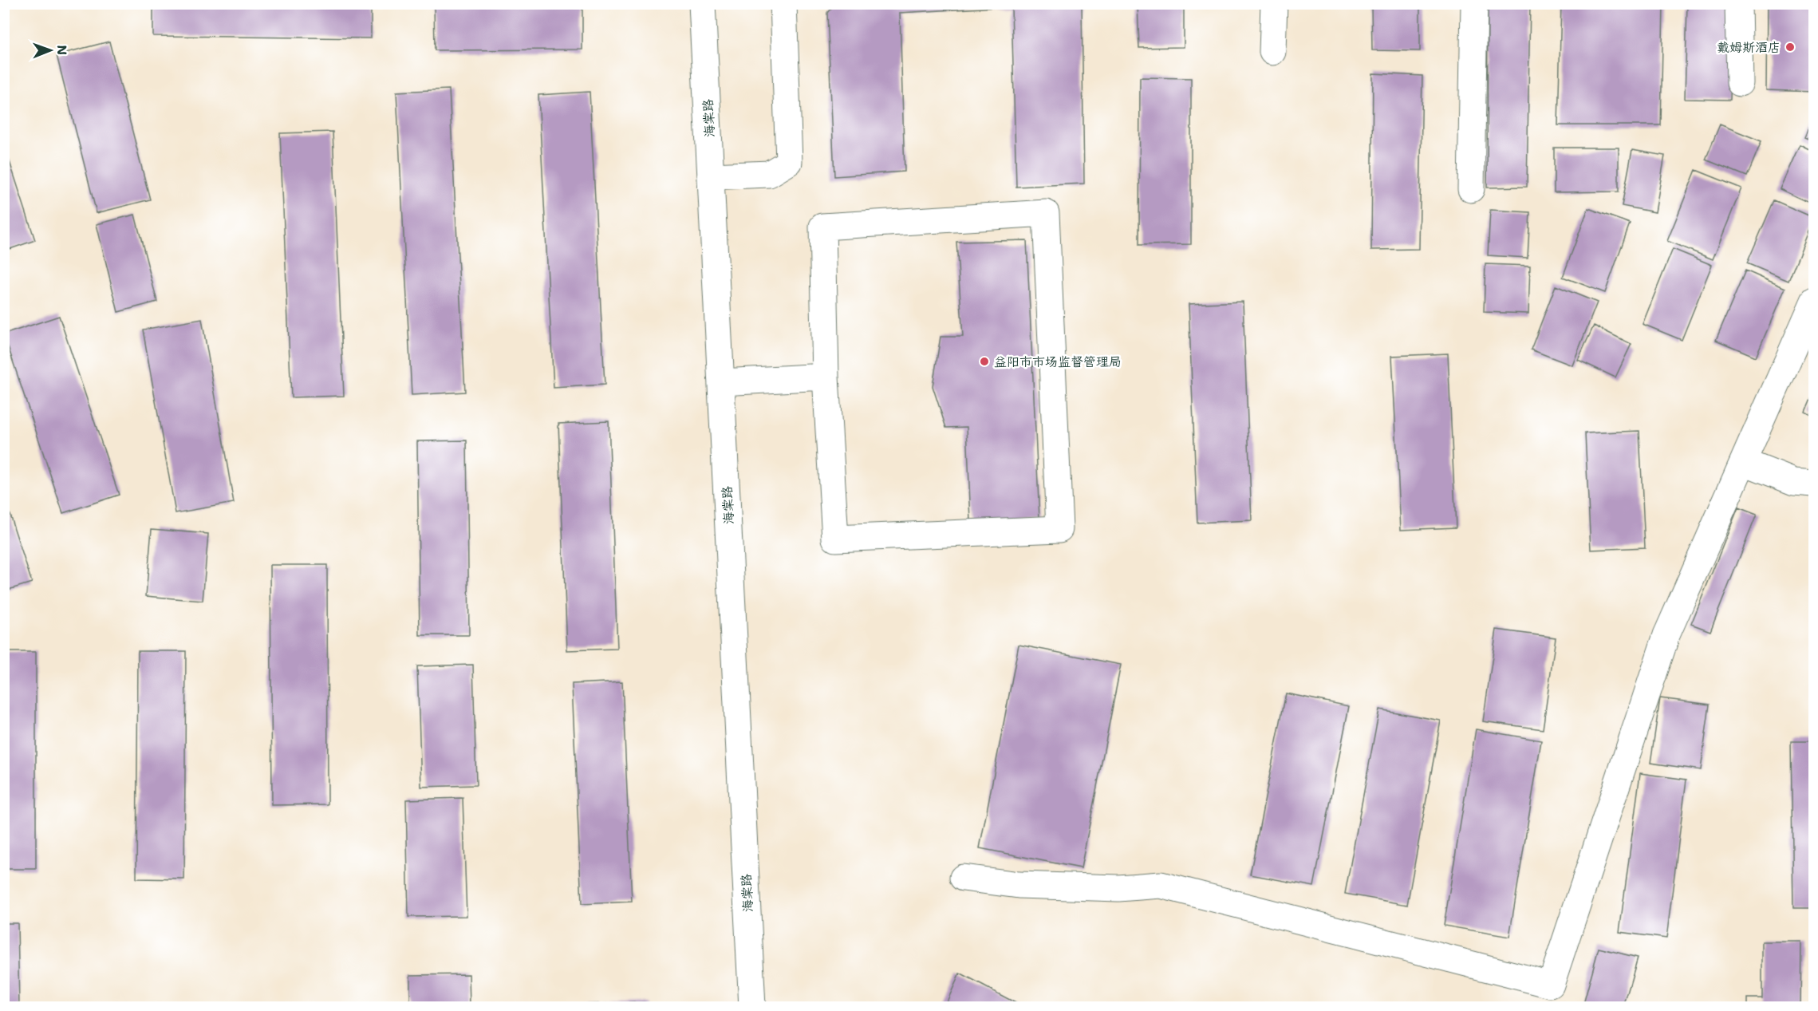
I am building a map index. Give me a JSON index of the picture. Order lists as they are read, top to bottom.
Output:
{
  "streets": {
    "street": ["海棠路"]
  },
  "places": ["戴姆斯酒店", "益阳市市场监督管理局"],
  "north": "right"
}
